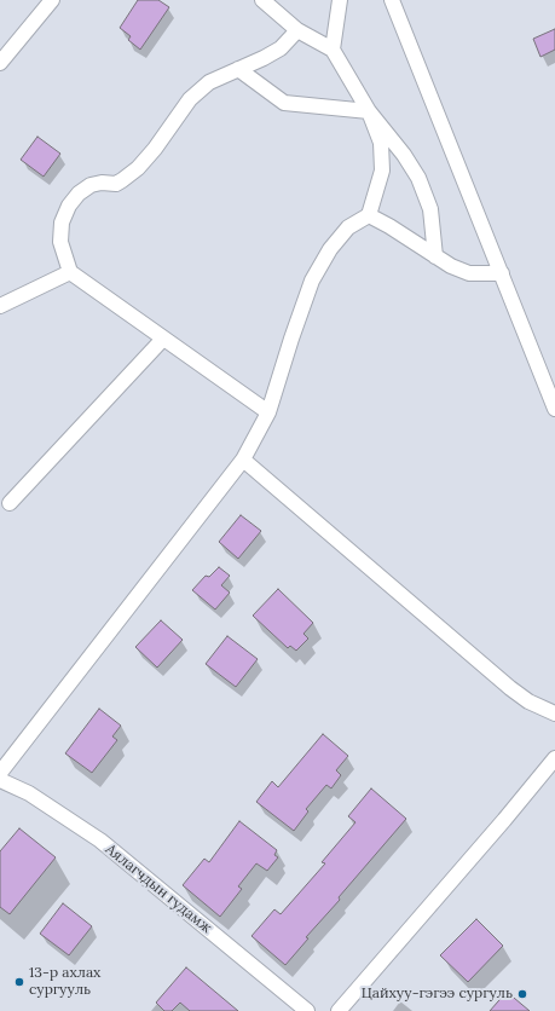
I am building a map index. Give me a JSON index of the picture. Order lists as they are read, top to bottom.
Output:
{
  "streets": {
    "street": ["Аялагчдын гудамж"]
  },
  "places": ["13-р ахлах сургууль", "Цайхуу-гэгээ сургуль"]
}
